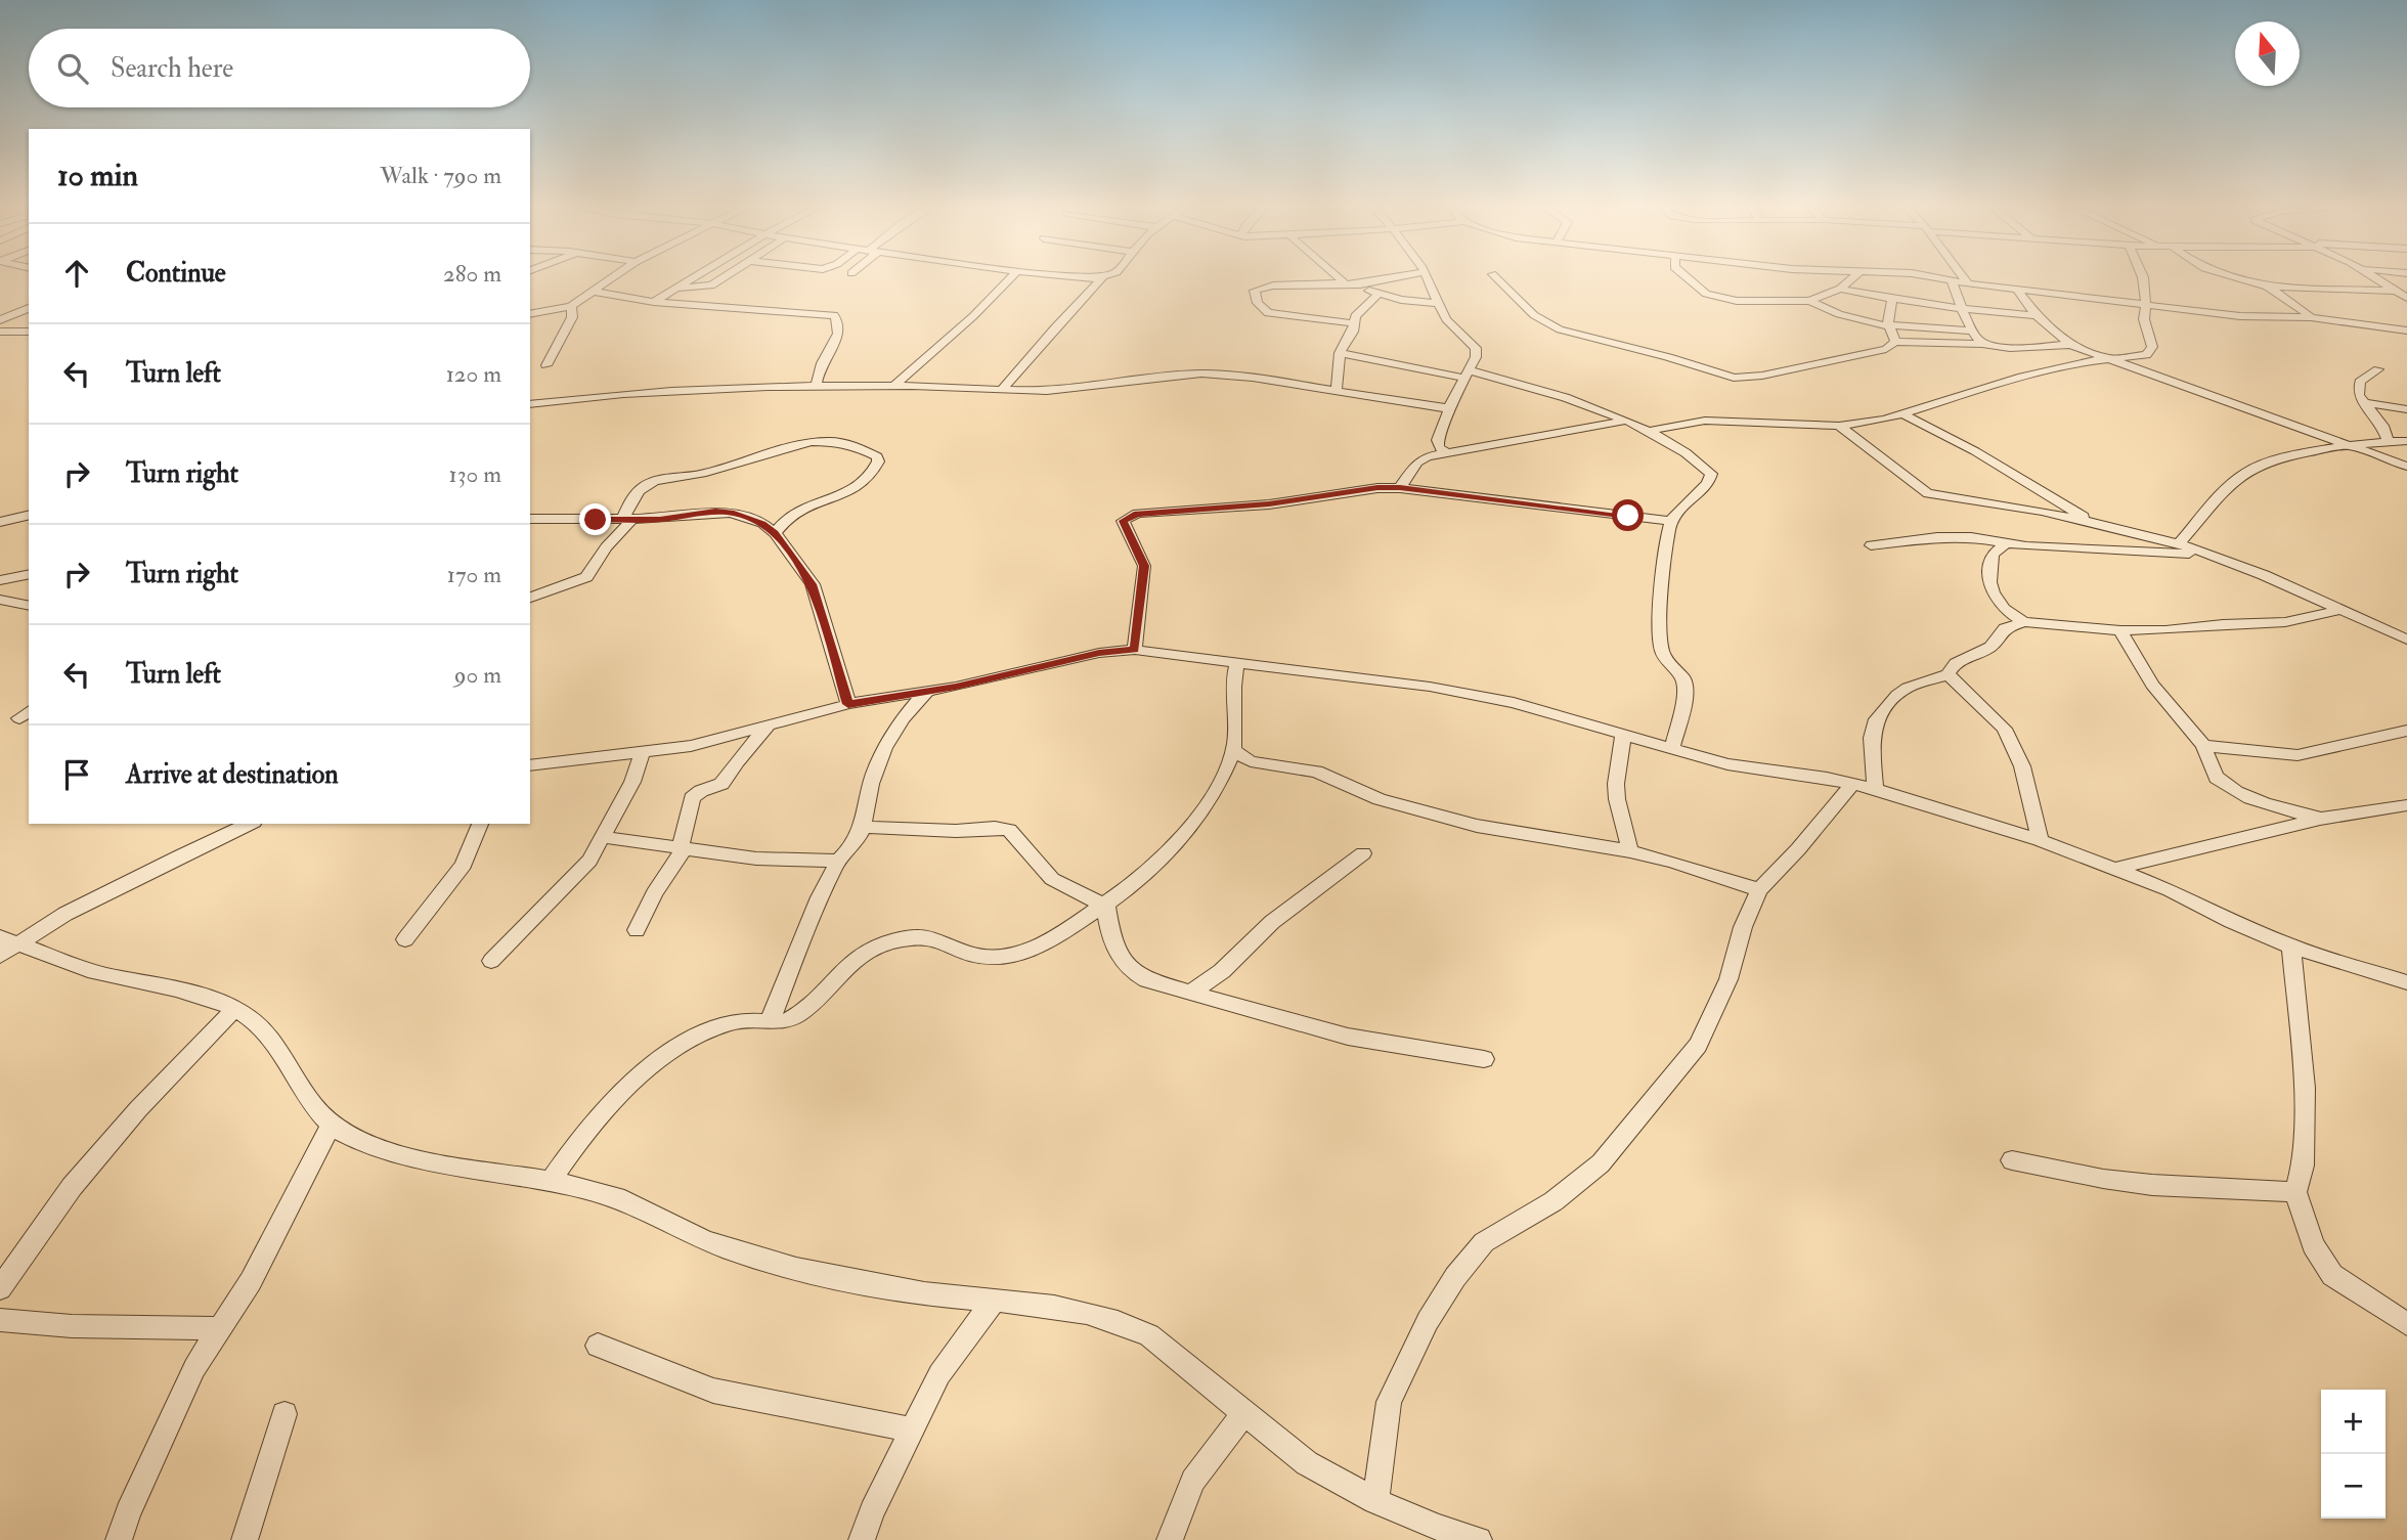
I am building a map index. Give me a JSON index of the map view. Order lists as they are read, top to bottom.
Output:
{
  "north": "top",
  "page": {
    "search": "Search here",
    "heading": ["10 min", "Walk · 790 m"],
    "list": [
      ["Continue", "280 m"],
      ["Turn left", "120 m"],
      ["Turn right", "130 m"],
      ["Turn right", "170 m"],
      ["Turn left", "90 m"],
      "Arrive at destination"
    ],
    "map_buttons": ["+", "−"]
  }
}
